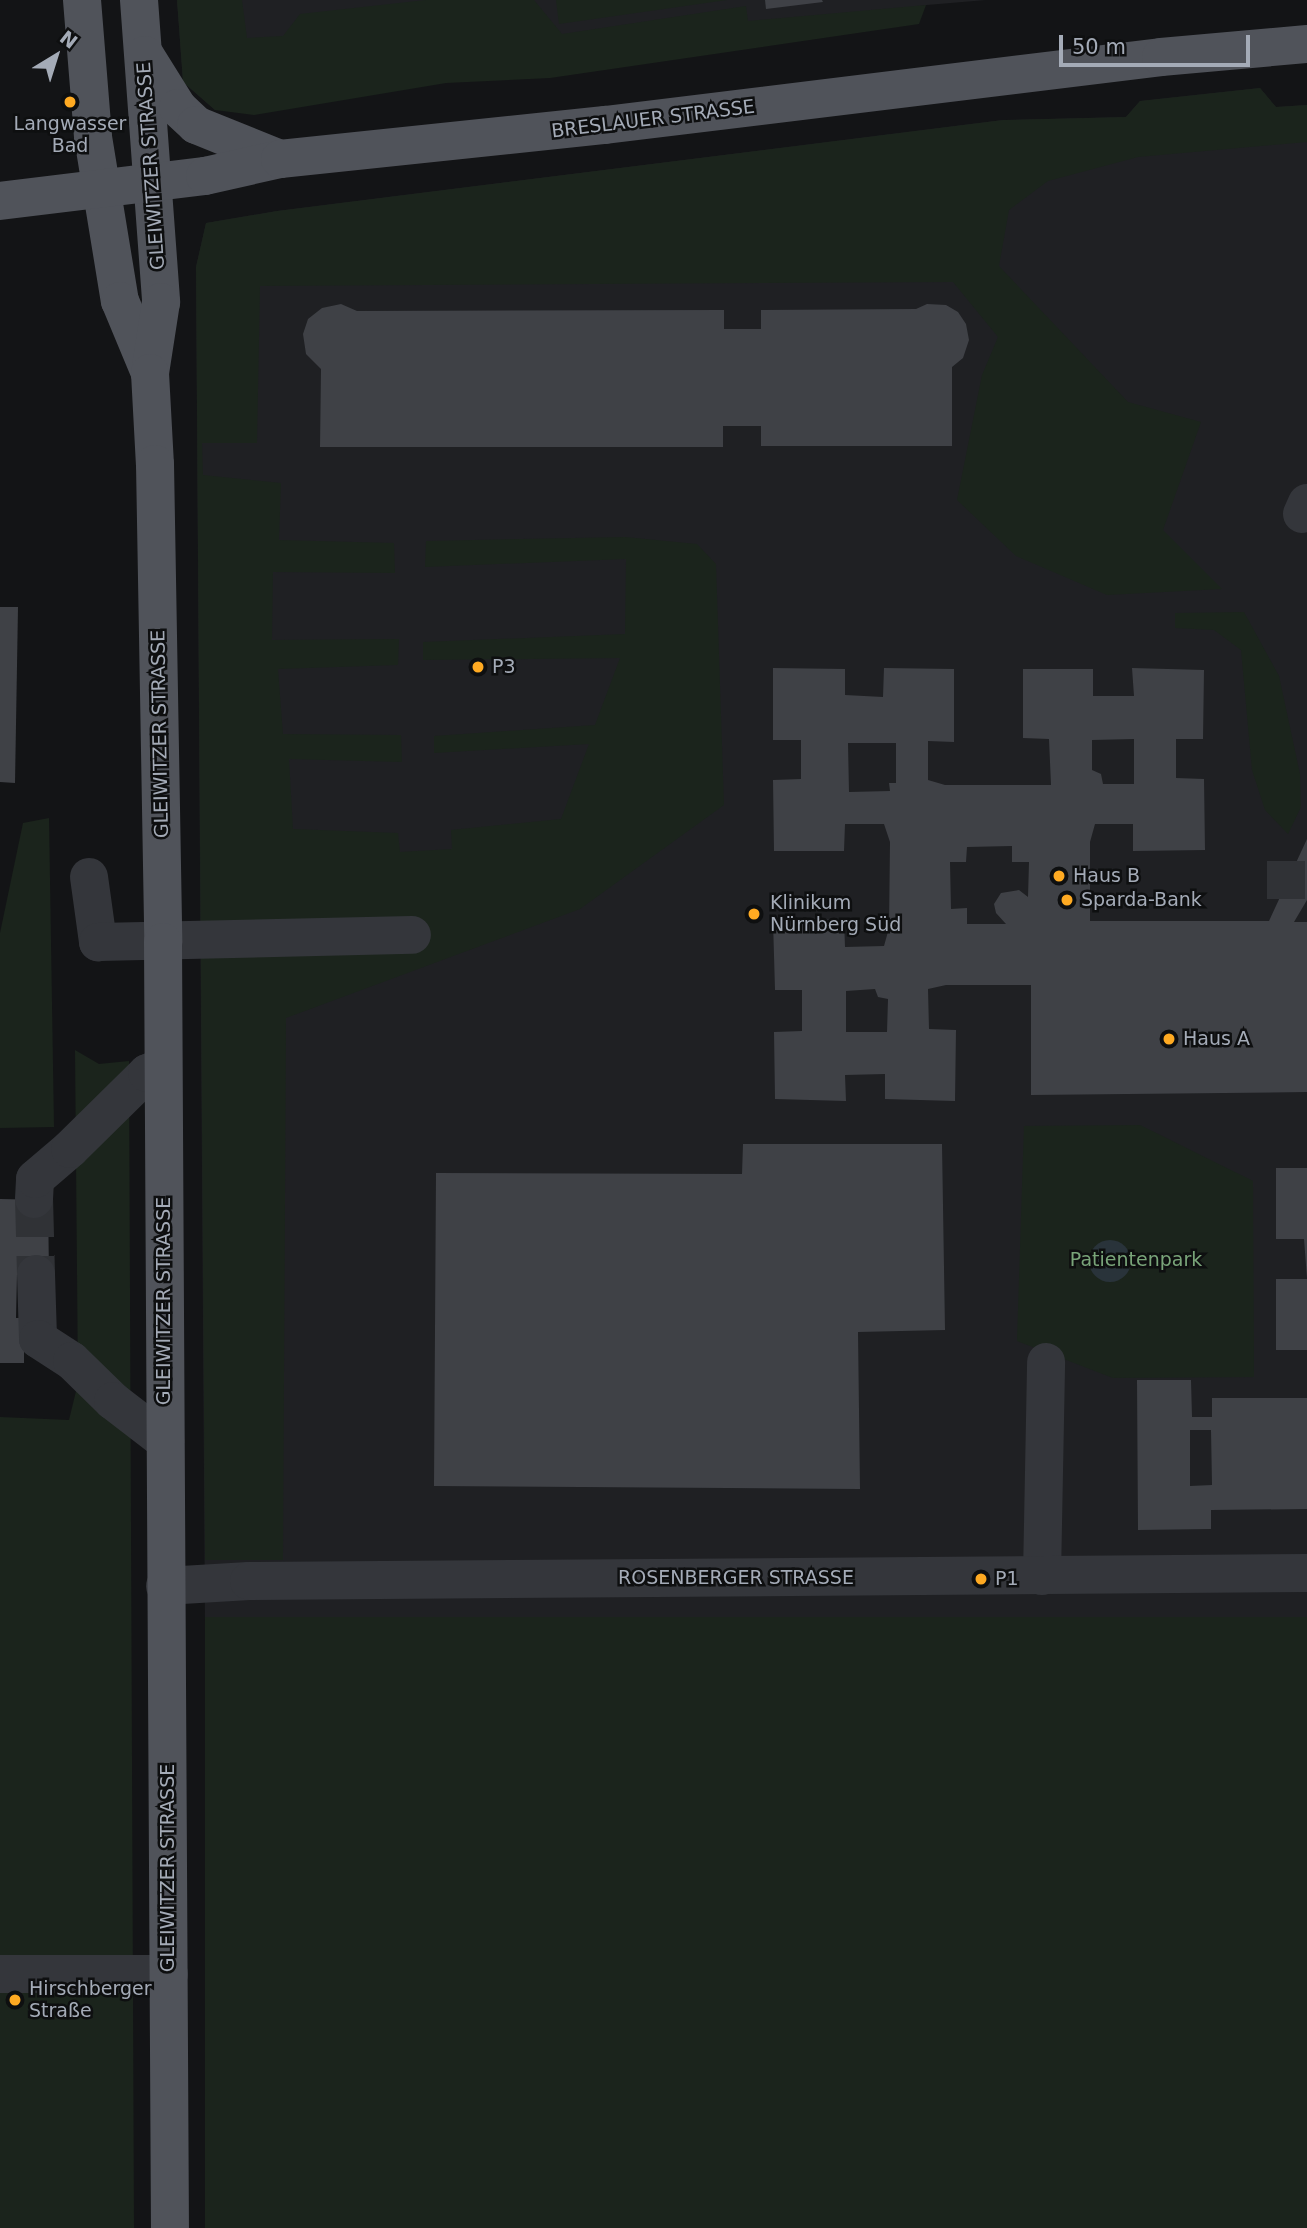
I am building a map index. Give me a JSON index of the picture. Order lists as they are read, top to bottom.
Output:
{
  "streets": {
    "main road": ["BRESLAUER STRASSE", "GLEIWITZER STRASSE"],
    "street": ["ROSENBERGER STRASSE"]
  },
  "crossings": [
    ["BRESLAUER STRASSE", "GLEIWITZER STRASSE"],
    ["GLEIWITZER STRASSE", "ROSENBERGER STRASSE"]
  ],
  "parks": ["Patientenpark"],
  "places": [
    "Langwasser Bad",
    "P3",
    "Haus B",
    "Sparda-Bank",
    "Klinikum Nürnberg Süd",
    "Haus A",
    "P1",
    "Hirschberger Straße"
  ],
  "scale_bar": "50 m",
  "north": "top right"
}
